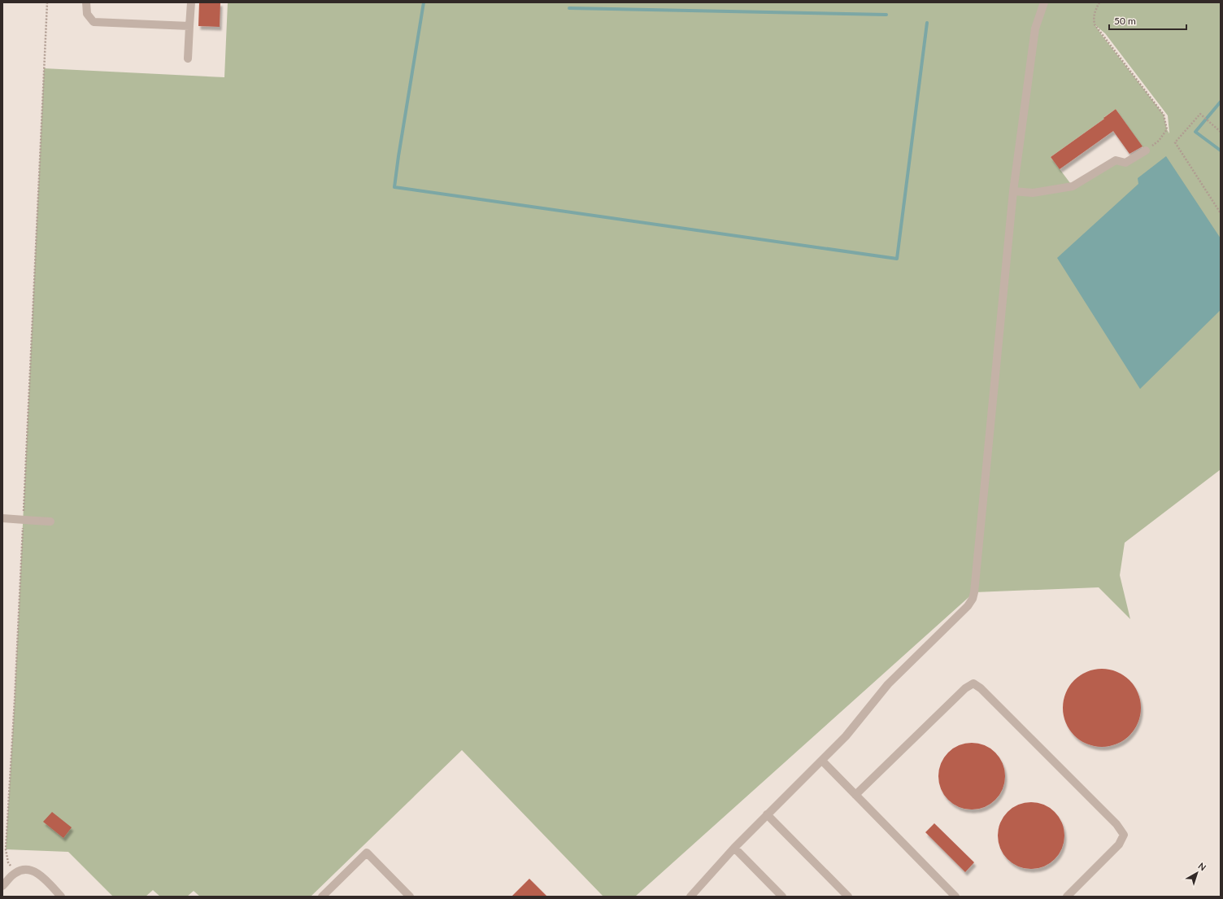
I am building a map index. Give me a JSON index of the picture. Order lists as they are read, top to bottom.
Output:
{
  "scale_bar": "50 m",
  "north": "top right"
}
